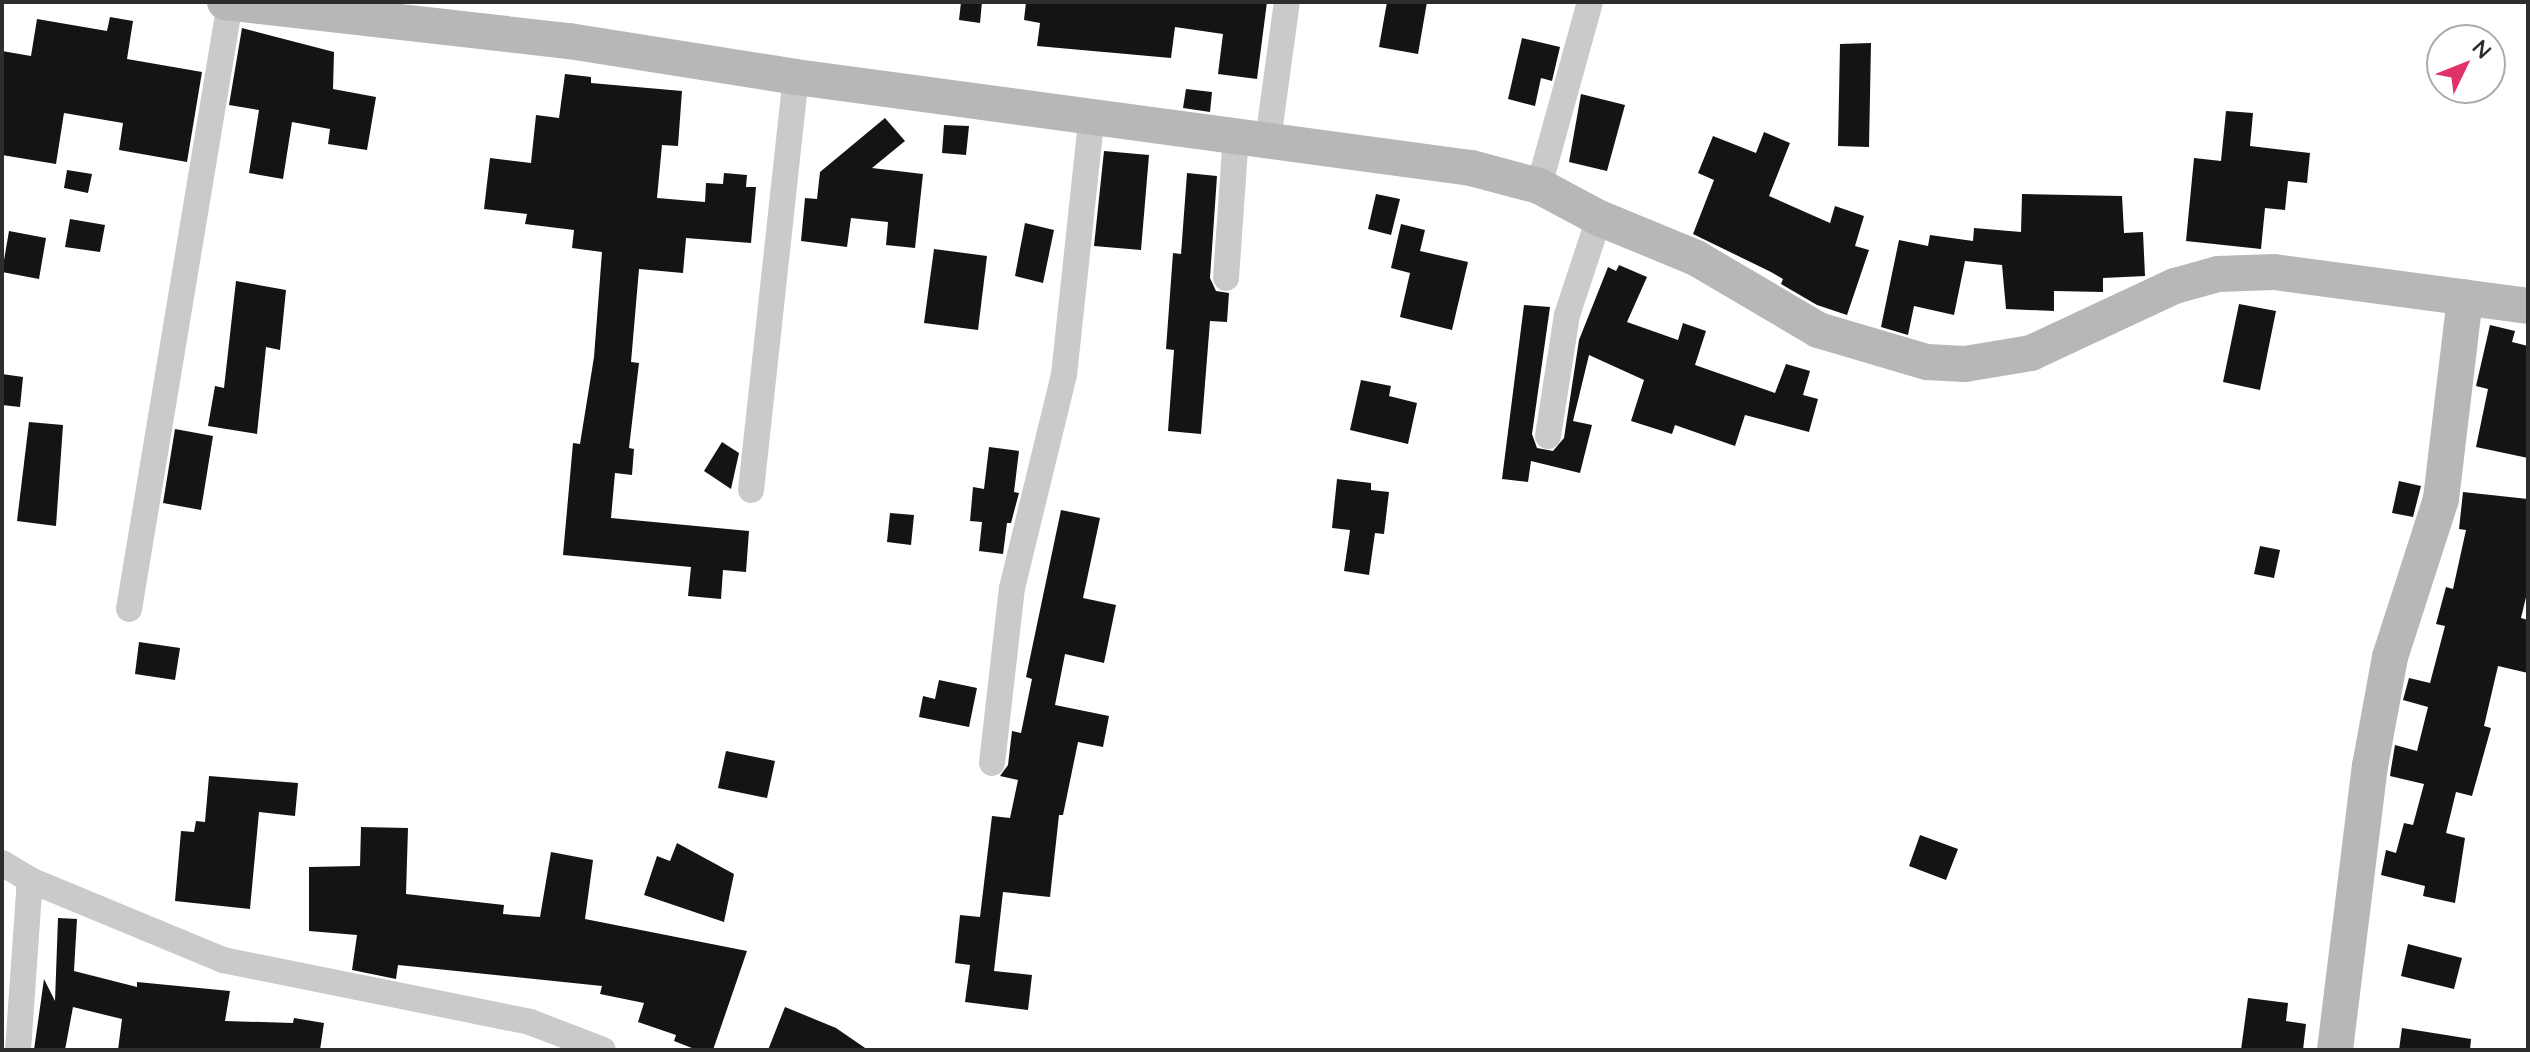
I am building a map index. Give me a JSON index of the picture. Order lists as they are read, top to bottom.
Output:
{
  "north": "top right"
}
